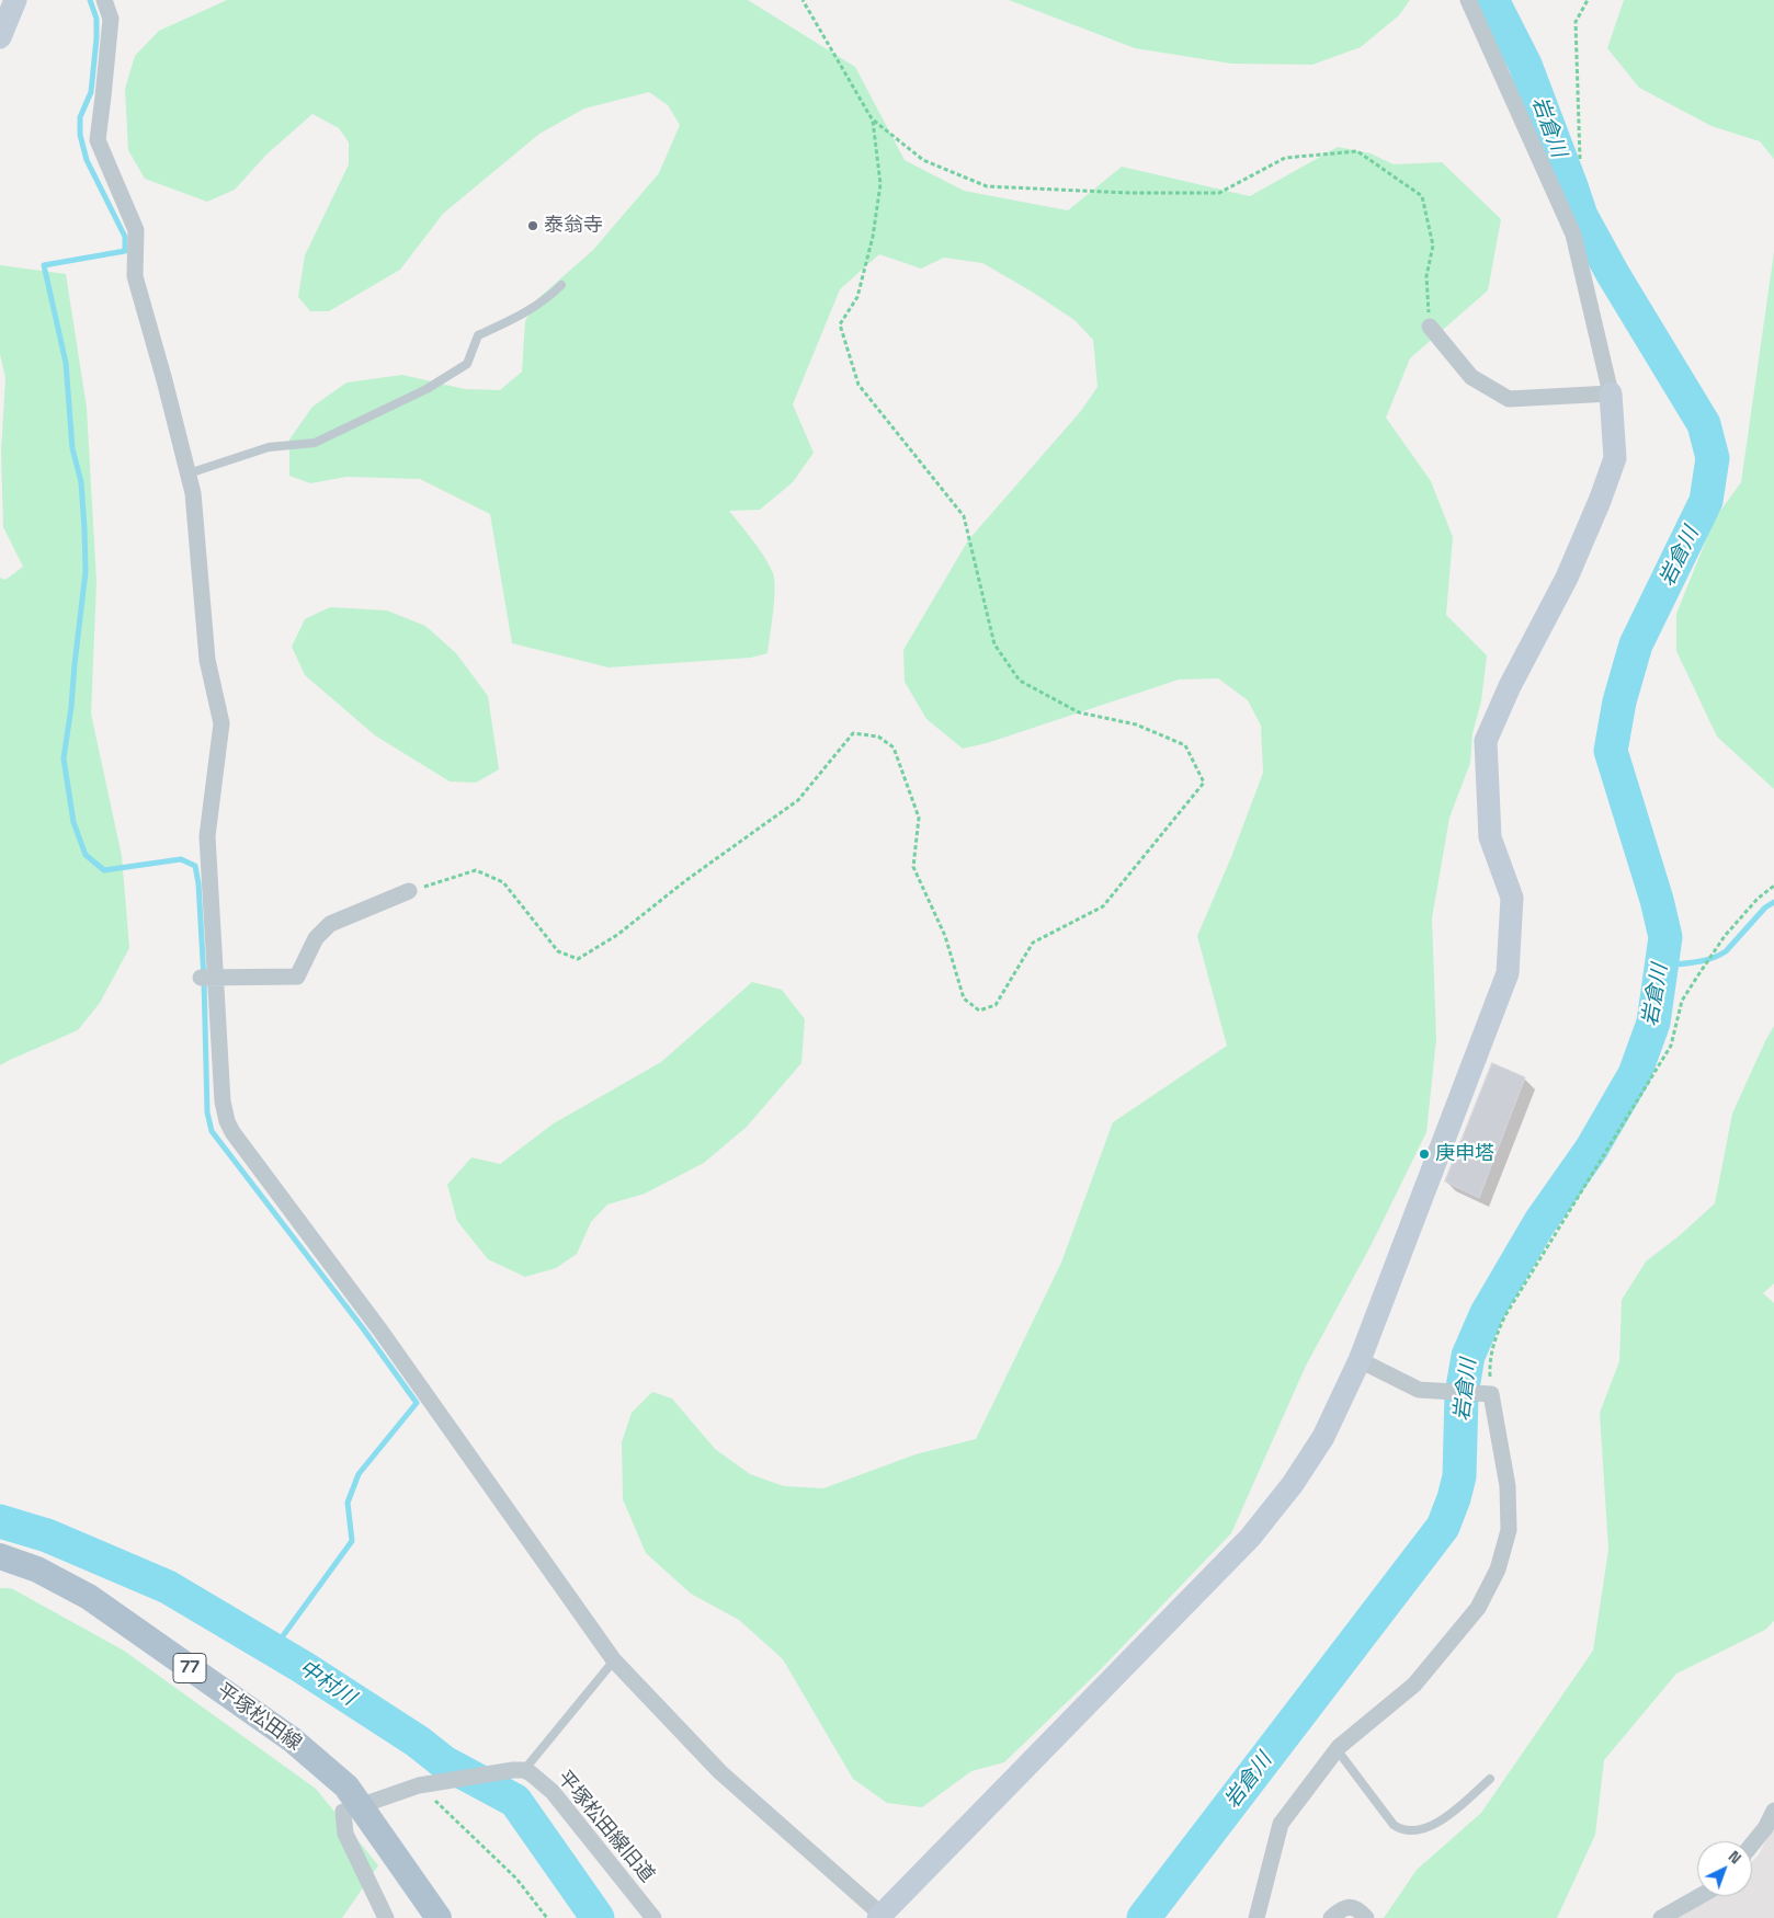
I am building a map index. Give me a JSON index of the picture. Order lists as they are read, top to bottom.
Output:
{
  "streets": {
    "main road": ["77", "平塚松田線"],
    "street": ["平塚松田線旧道"]
  },
  "water": ["岩倉川", "中村川"],
  "places": ["泰翁寺", "庚申塔"],
  "north": "top right"
}
